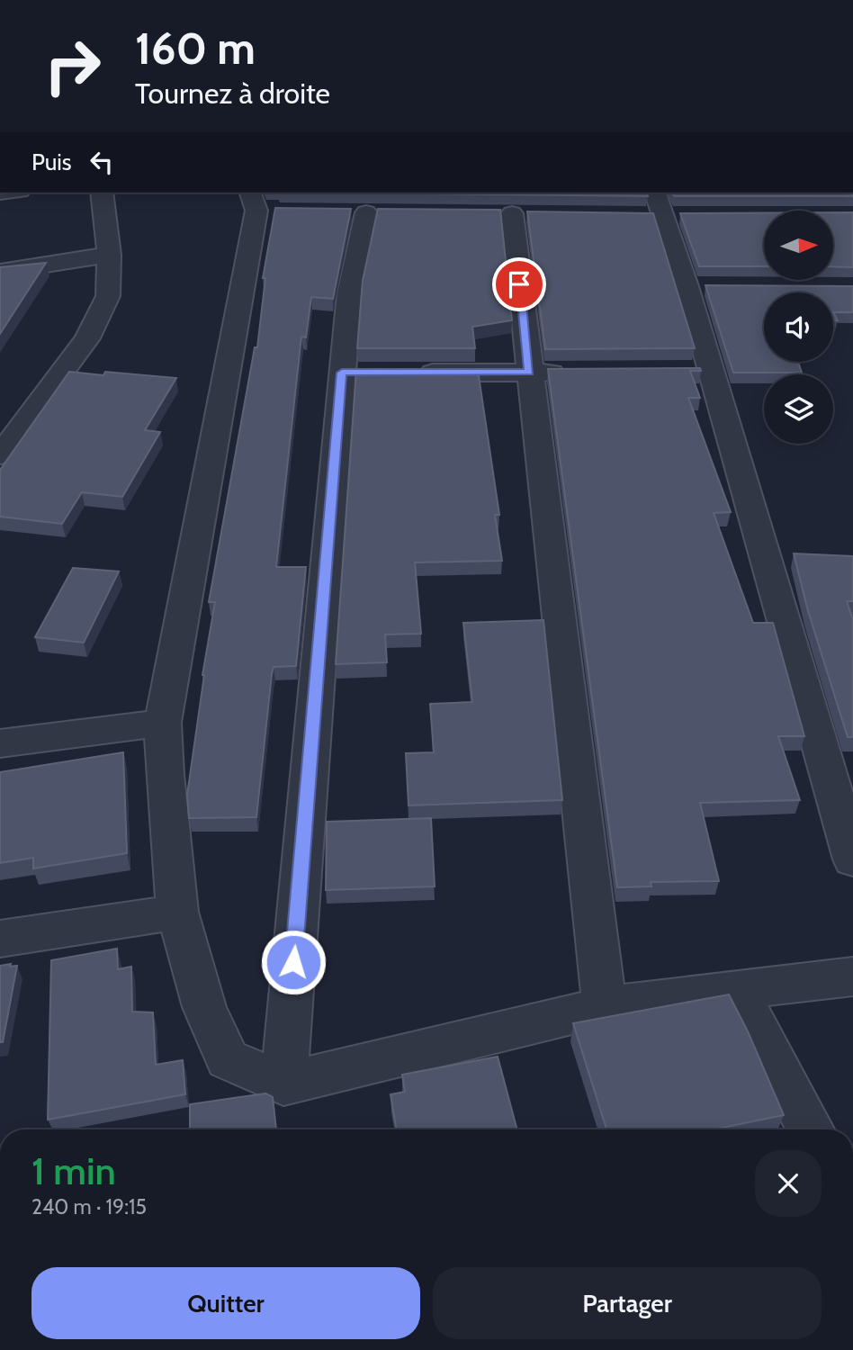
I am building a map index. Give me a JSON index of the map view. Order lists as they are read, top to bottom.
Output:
{
  "north": "right",
  "page": {
    "turn": ["160 m", "Tournez à droite"],
    "then": "Puis",
    "heading": ["1 min", "240 m · 19:15"],
    "buttons": ["Quitter", "Partager"]
  }
}
